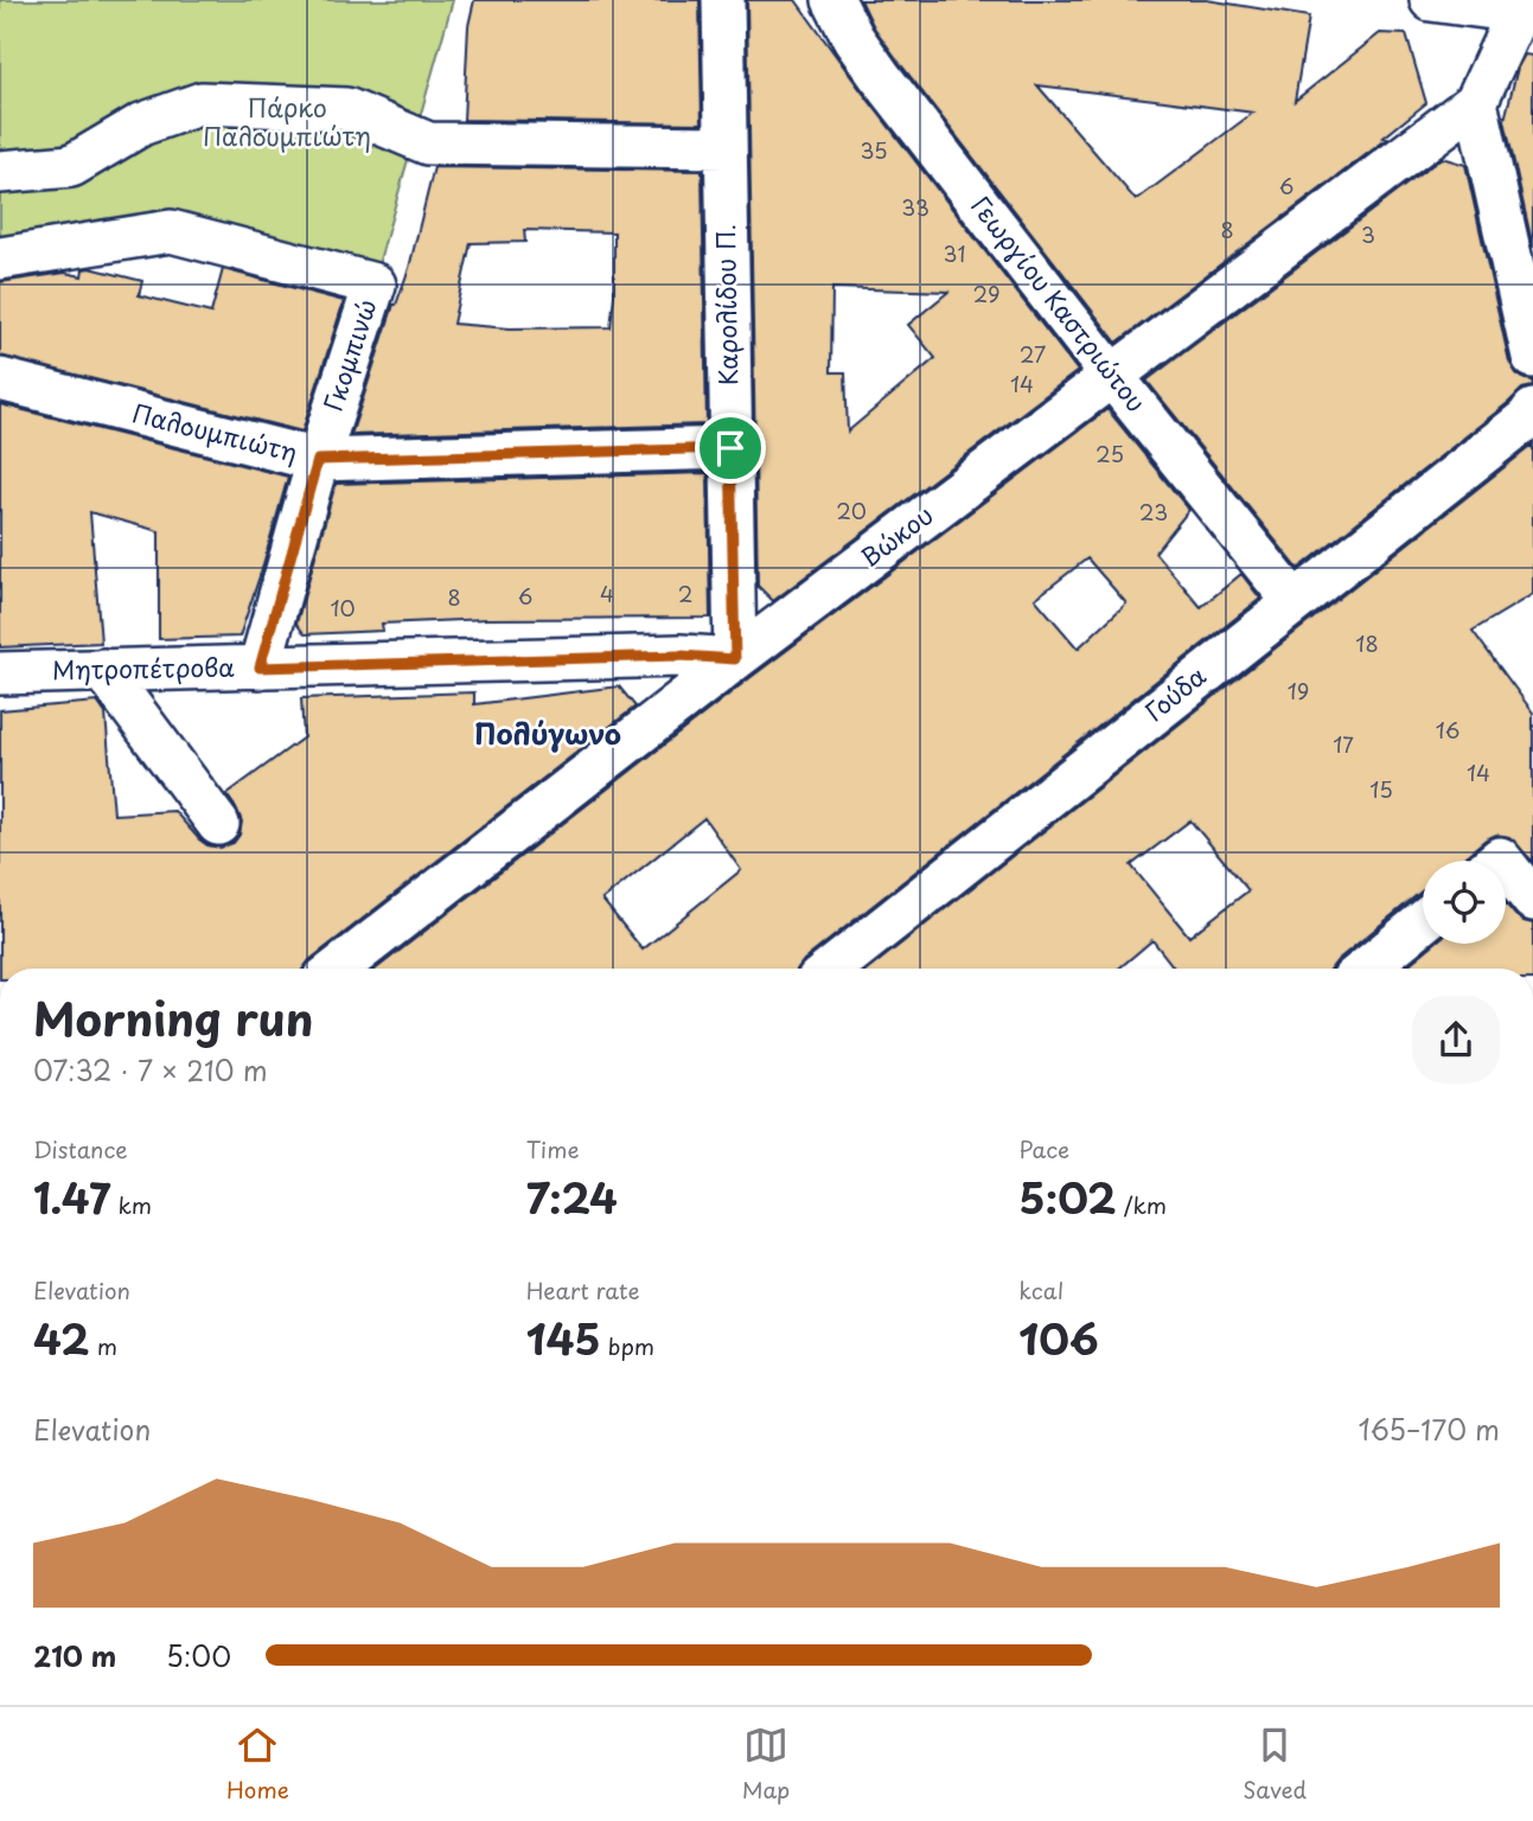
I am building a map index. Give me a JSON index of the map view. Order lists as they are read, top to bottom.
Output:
{
  "streets": {
    "street": [
      "Καρολίδου Π.",
      "Γεωργίου Καστριώτου",
      "Γκομπινώ",
      "Παλουμπιώτη",
      "Βώκου",
      "Μητροπέτροβα",
      "Γούδα"
    ]
  },
  "crossings": [
    ["Καρολίδου Π.", "Παλουμπιώτη"],
    ["Καρολίδου Π.", "Βώκου"],
    ["Καρολίδου Π.", "Μητροπέτροβα"],
    ["Γεωργίου Καστριώτου", "Βώκου"],
    ["Γεωργίου Καστριώτου", "Γούδα"],
    ["Γκομπινώ", "Παλουμπιώτη"],
    ["Γκομπινώ", "Μητροπέτροβα"],
    ["Βώκου", "Μητροπέτροβα"]
  ],
  "districts": ["Πολύγωνο"],
  "parks": ["Πάρκο Παλουμπιώτη"],
  "house_numbers": [
    "35",
    "6",
    "33",
    "8",
    "3",
    "31",
    "29",
    "27",
    "14",
    "25",
    "20",
    "23",
    "4",
    "2",
    "6",
    "8",
    "10",
    "18",
    "19",
    "16",
    "17",
    "14",
    "15"
  ],
  "page": {
    "heading": ["Morning run", "07:32 · 7 × 210 m"],
    "stats": [
      ["Distance", "1.47 km"],
      ["Time", "7:24"],
      ["Pace", "5:02 /km"],
      ["Elevation", "42 m"],
      ["Heart rate", "145 bpm"],
      ["kcal", "106"]
    ],
    "chart": ["Elevation", "165–170 m"],
    "list": [
      {
        "name": "210 m",
        "note": "5:00"
      }
    ],
    "tabs": ["Home", "Map", "Saved"]
  }
}
